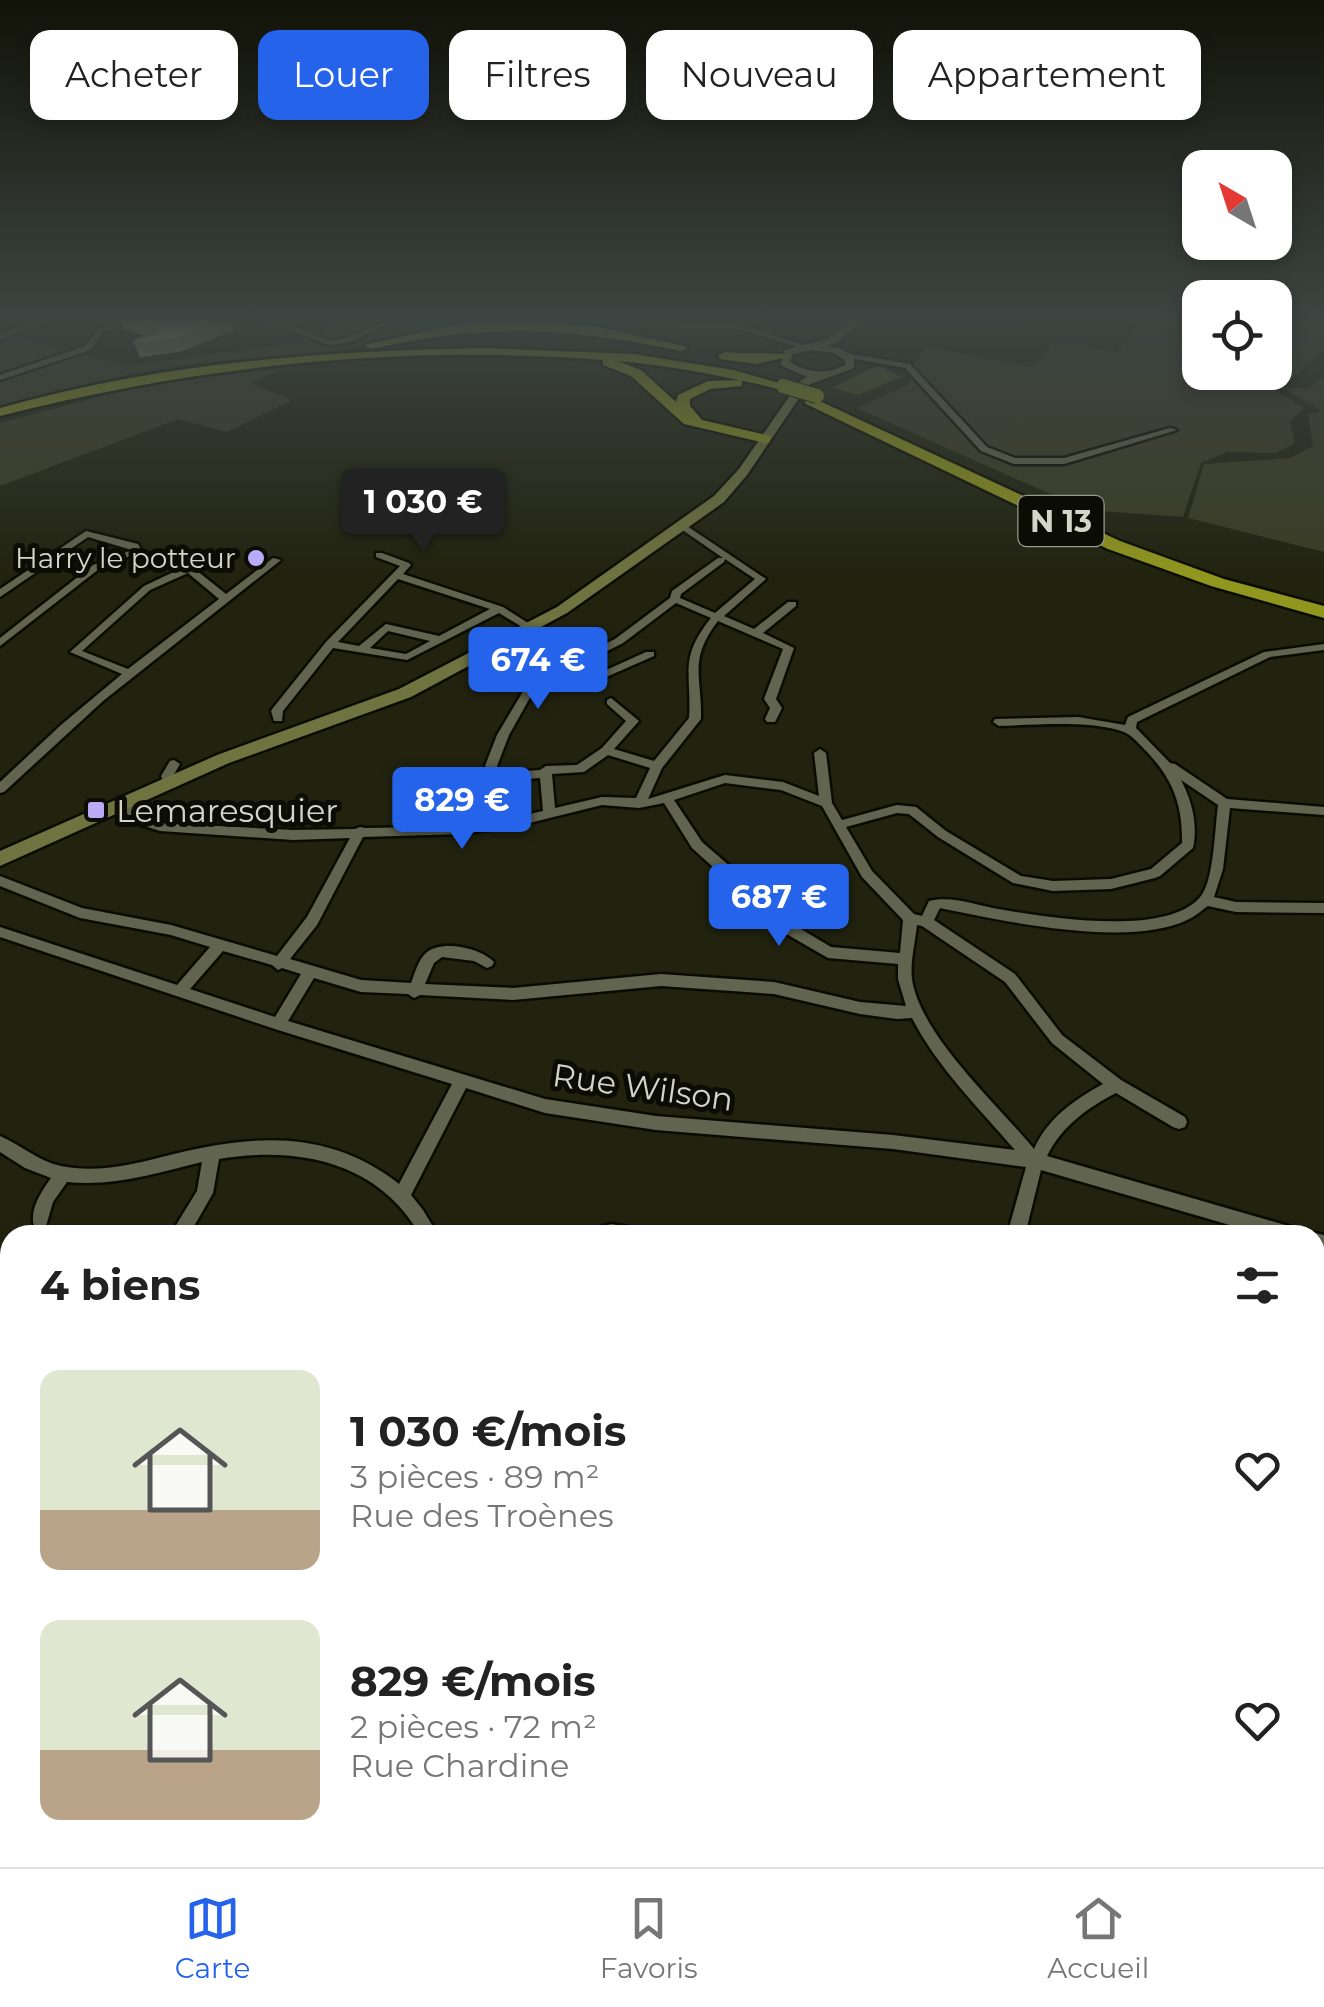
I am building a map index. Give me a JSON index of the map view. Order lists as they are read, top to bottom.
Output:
{
  "streets": {
    "highway": ["N 13"],
    "street": ["Rue Wilson"]
  },
  "places": {
    "other": ["Harry le potteur"],
    "transit": ["Lemaresquier"]
  },
  "north": "top left",
  "page": {
    "chip": [
      "Acheter",
      "Louer",
      "Filtres",
      "Nouveau",
      "Appartement"
    ],
    "price": [
      "1 030 €",
      "674 €",
      "829 €",
      "687 €"
    ],
    "heading": "4 biens",
    "list": [
      {
        "name": "1 030 €/mois",
        "note": "3 pièces · 89 m² · Rue des Troènes"
      },
      {
        "name": "829 €/mois",
        "note": "2 pièces · 72 m² · Rue Chardine"
      }
    ],
    "tabs": ["Carte", "Favoris", "Accueil"]
  }
}
